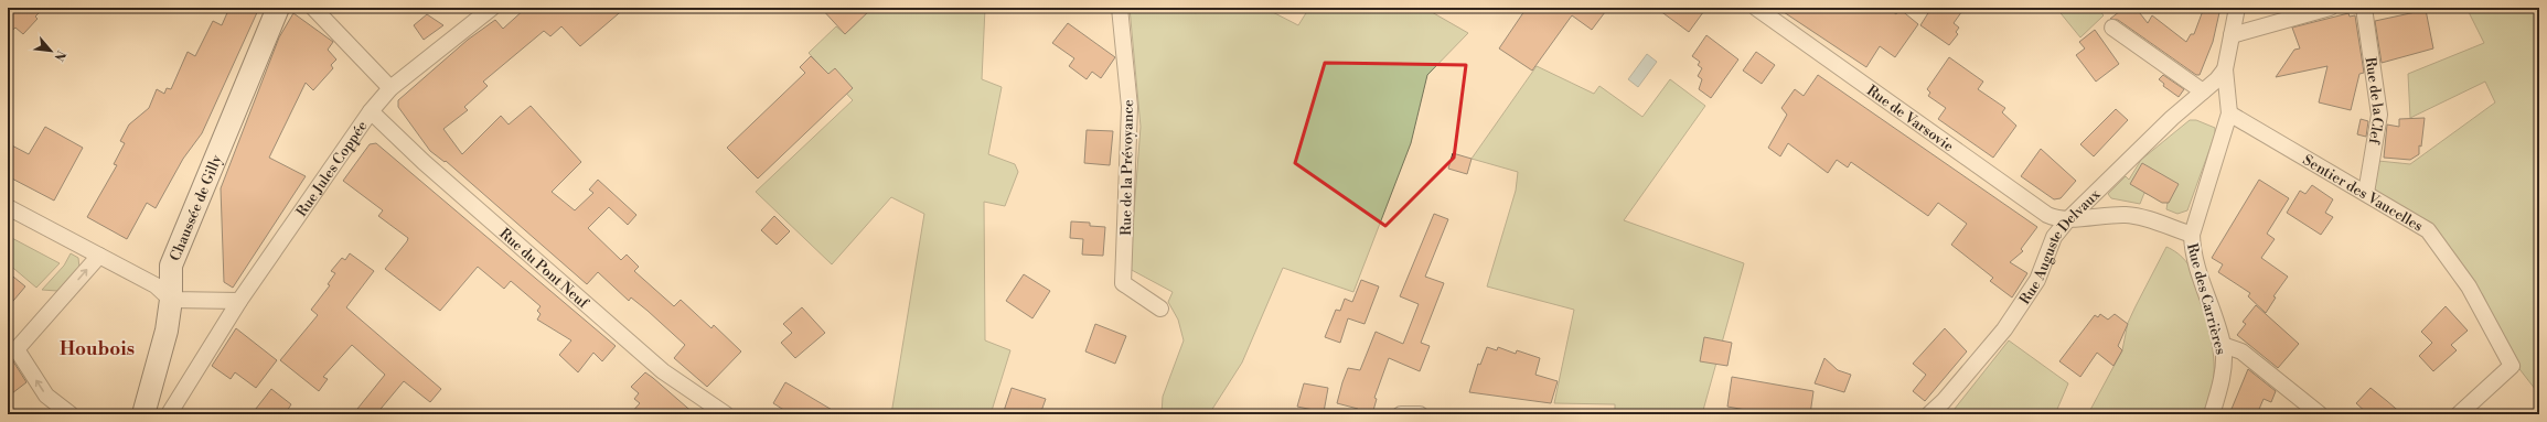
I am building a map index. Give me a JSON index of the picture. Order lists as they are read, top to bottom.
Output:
{
  "streets": {
    "street": [
      "Rue de la Clef",
      "Rue de Varsovie",
      "Rue Jules Coppée",
      "Rue de la Prévoyance",
      "Sentier des Vaucelles",
      "Chaussée de Gilly",
      "Rue Auguste Delvaux",
      "Rue du Pont Neuf",
      "Rue des Carrières"
    ]
  },
  "crossings": [
    ["Rue de la Clef", "Sentier des Vaucelles"],
    ["Rue de Varsovie", "Rue Auguste Delvaux"],
    ["Rue Jules Coppée", "Rue du Pont Neuf"]
  ],
  "districts": ["Houbois"],
  "north": "bottom right"
}
